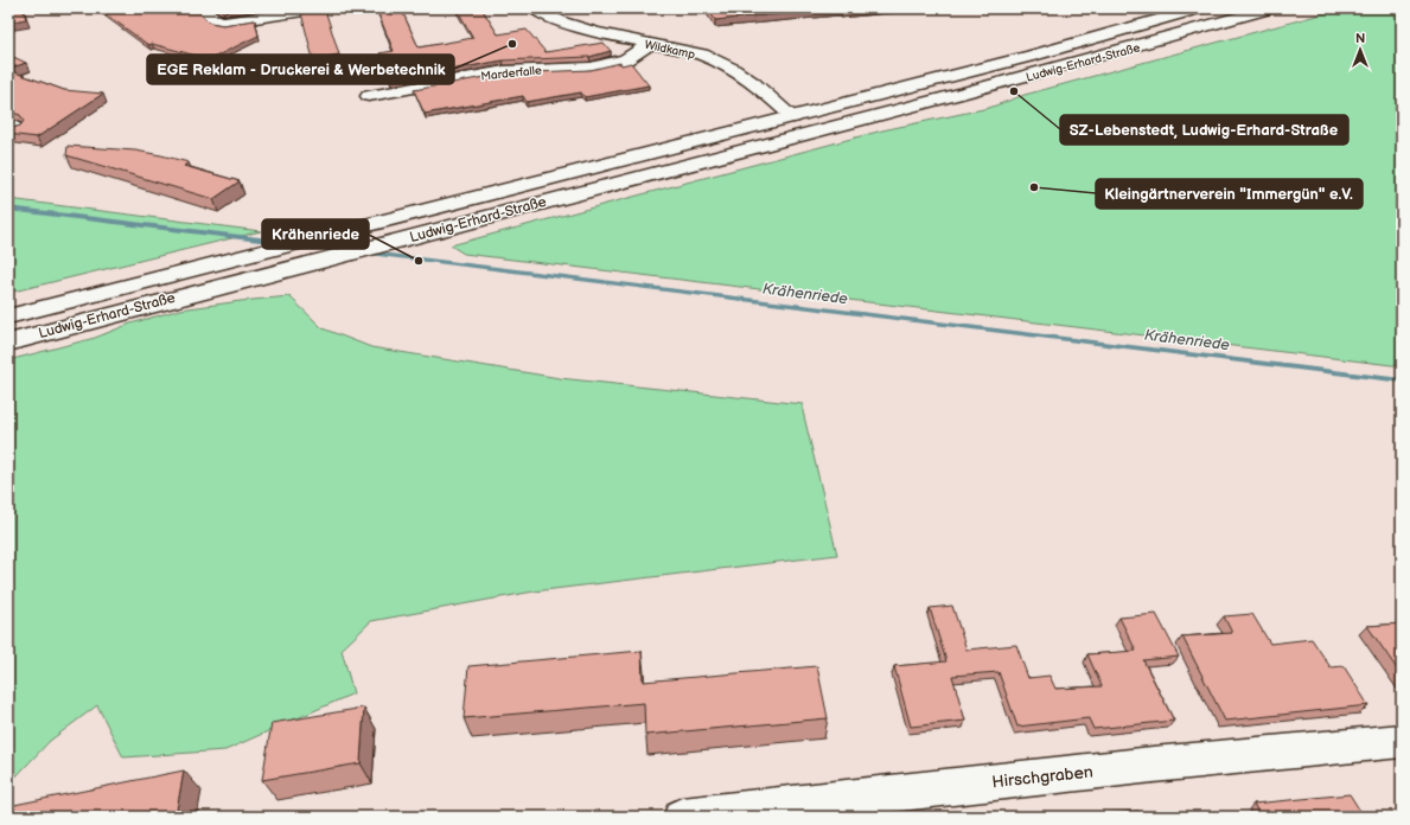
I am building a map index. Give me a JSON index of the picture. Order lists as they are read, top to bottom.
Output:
{
  "streets": {
    "main road": [
      "Wildkamp",
      "Ludwig-Erhard-Straße",
      "Marderfalle",
      "Hirschgraben"
    ]
  },
  "crossings": [
    ["Wildkamp", "Ludwig-Erhard-Straße"],
    ["Wildkamp", "Marderfalle"]
  ],
  "water": ["Krähenriede"],
  "places": [
    "EGE Reklam - Druckerei & Werbetechnik",
    "SZ-Lebenstedt, Ludwig-Erhard-Straße",
    "Kleingärtnerverein \"Immergün\" e.V.",
    "Krähenriede"
  ],
  "north": "top"
}
